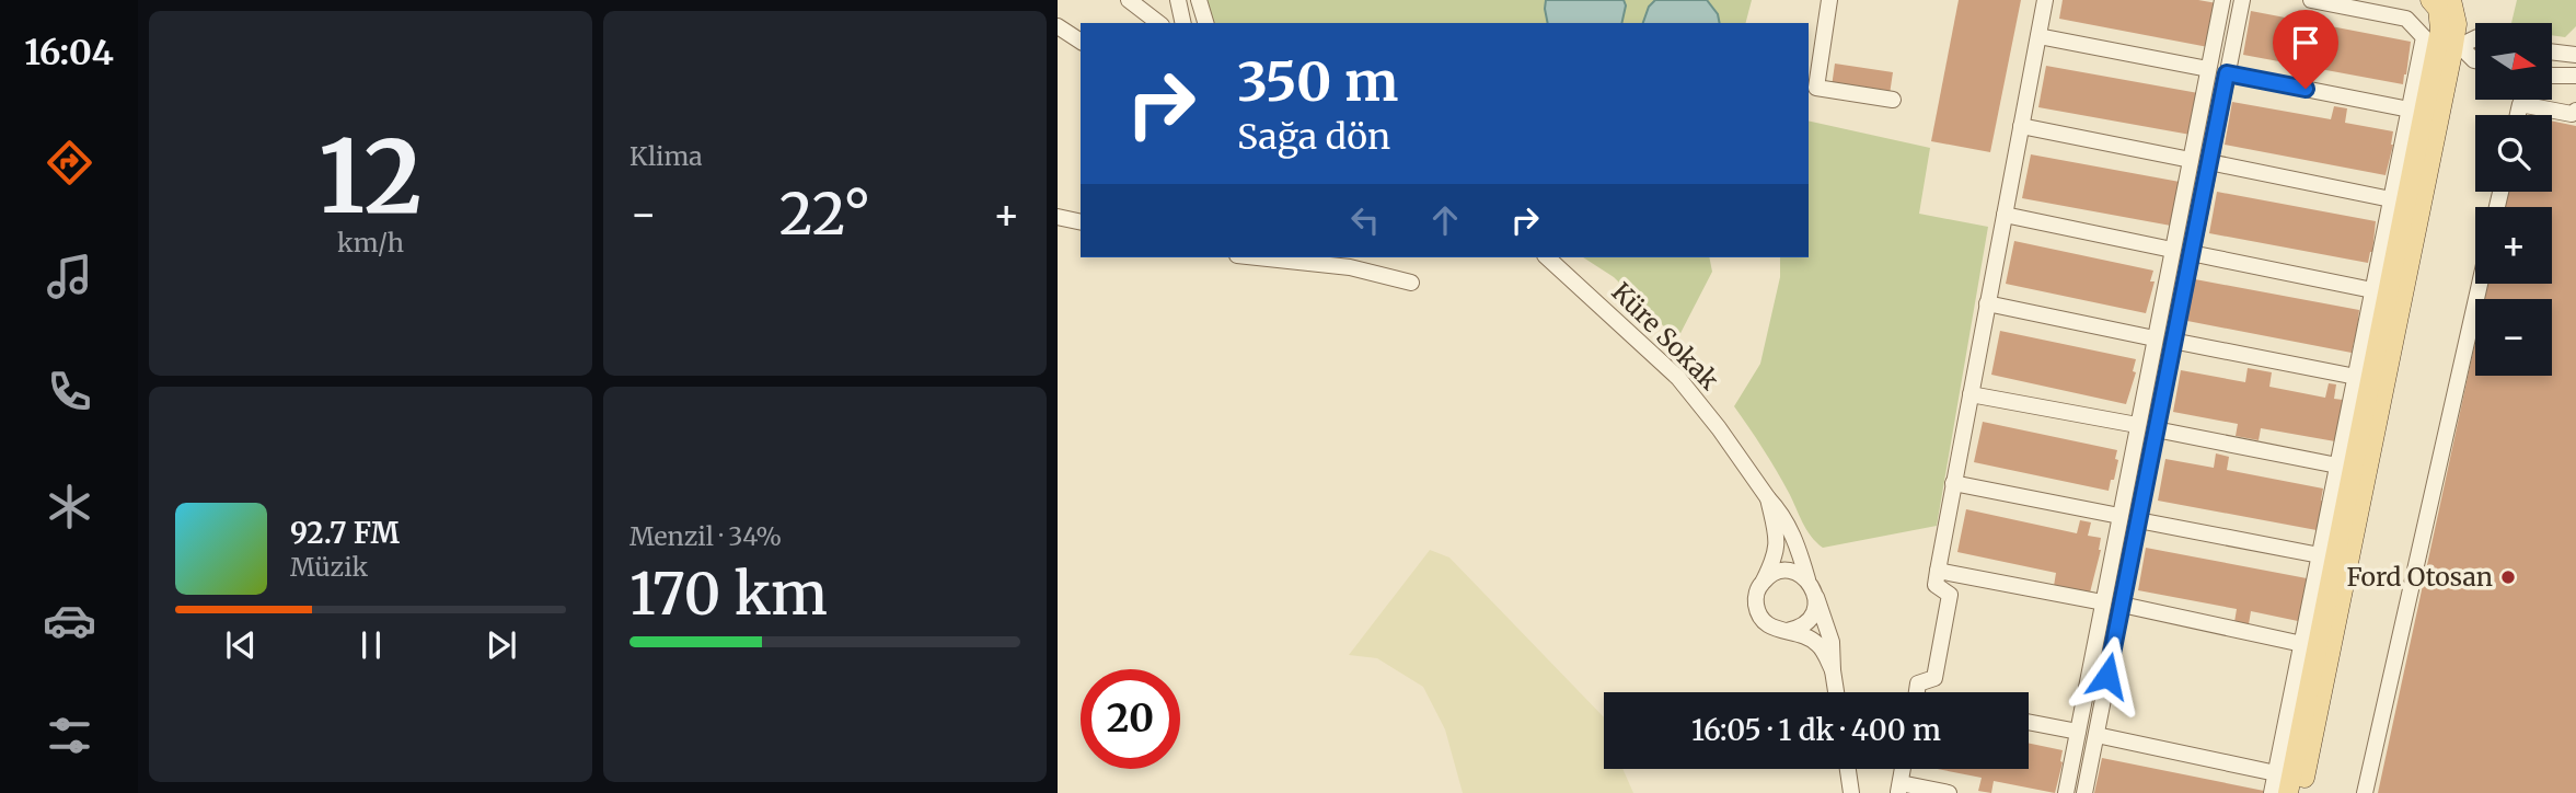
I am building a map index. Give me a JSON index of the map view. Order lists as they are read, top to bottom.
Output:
{
  "streets": {
    "street": ["Küre Sokak"]
  },
  "places": ["Ford Otosan"],
  "north": "right",
  "page": {
    "tabs": "16:04",
    "tile": [
      ["12", "km/h"],
      "Klima",
      ["Menzil · 34%", "170 km"]
    ],
    "map_buttons": ["+", "−"],
    "turn": ["350 m", "Sağa dön"],
    "heat": ["−", "22°", "+"],
    "song": ["92.7 FM", "Müzik"],
    "limit": "20",
    "trip": "16:05 · 1 dk · 400 m"
  }
}
